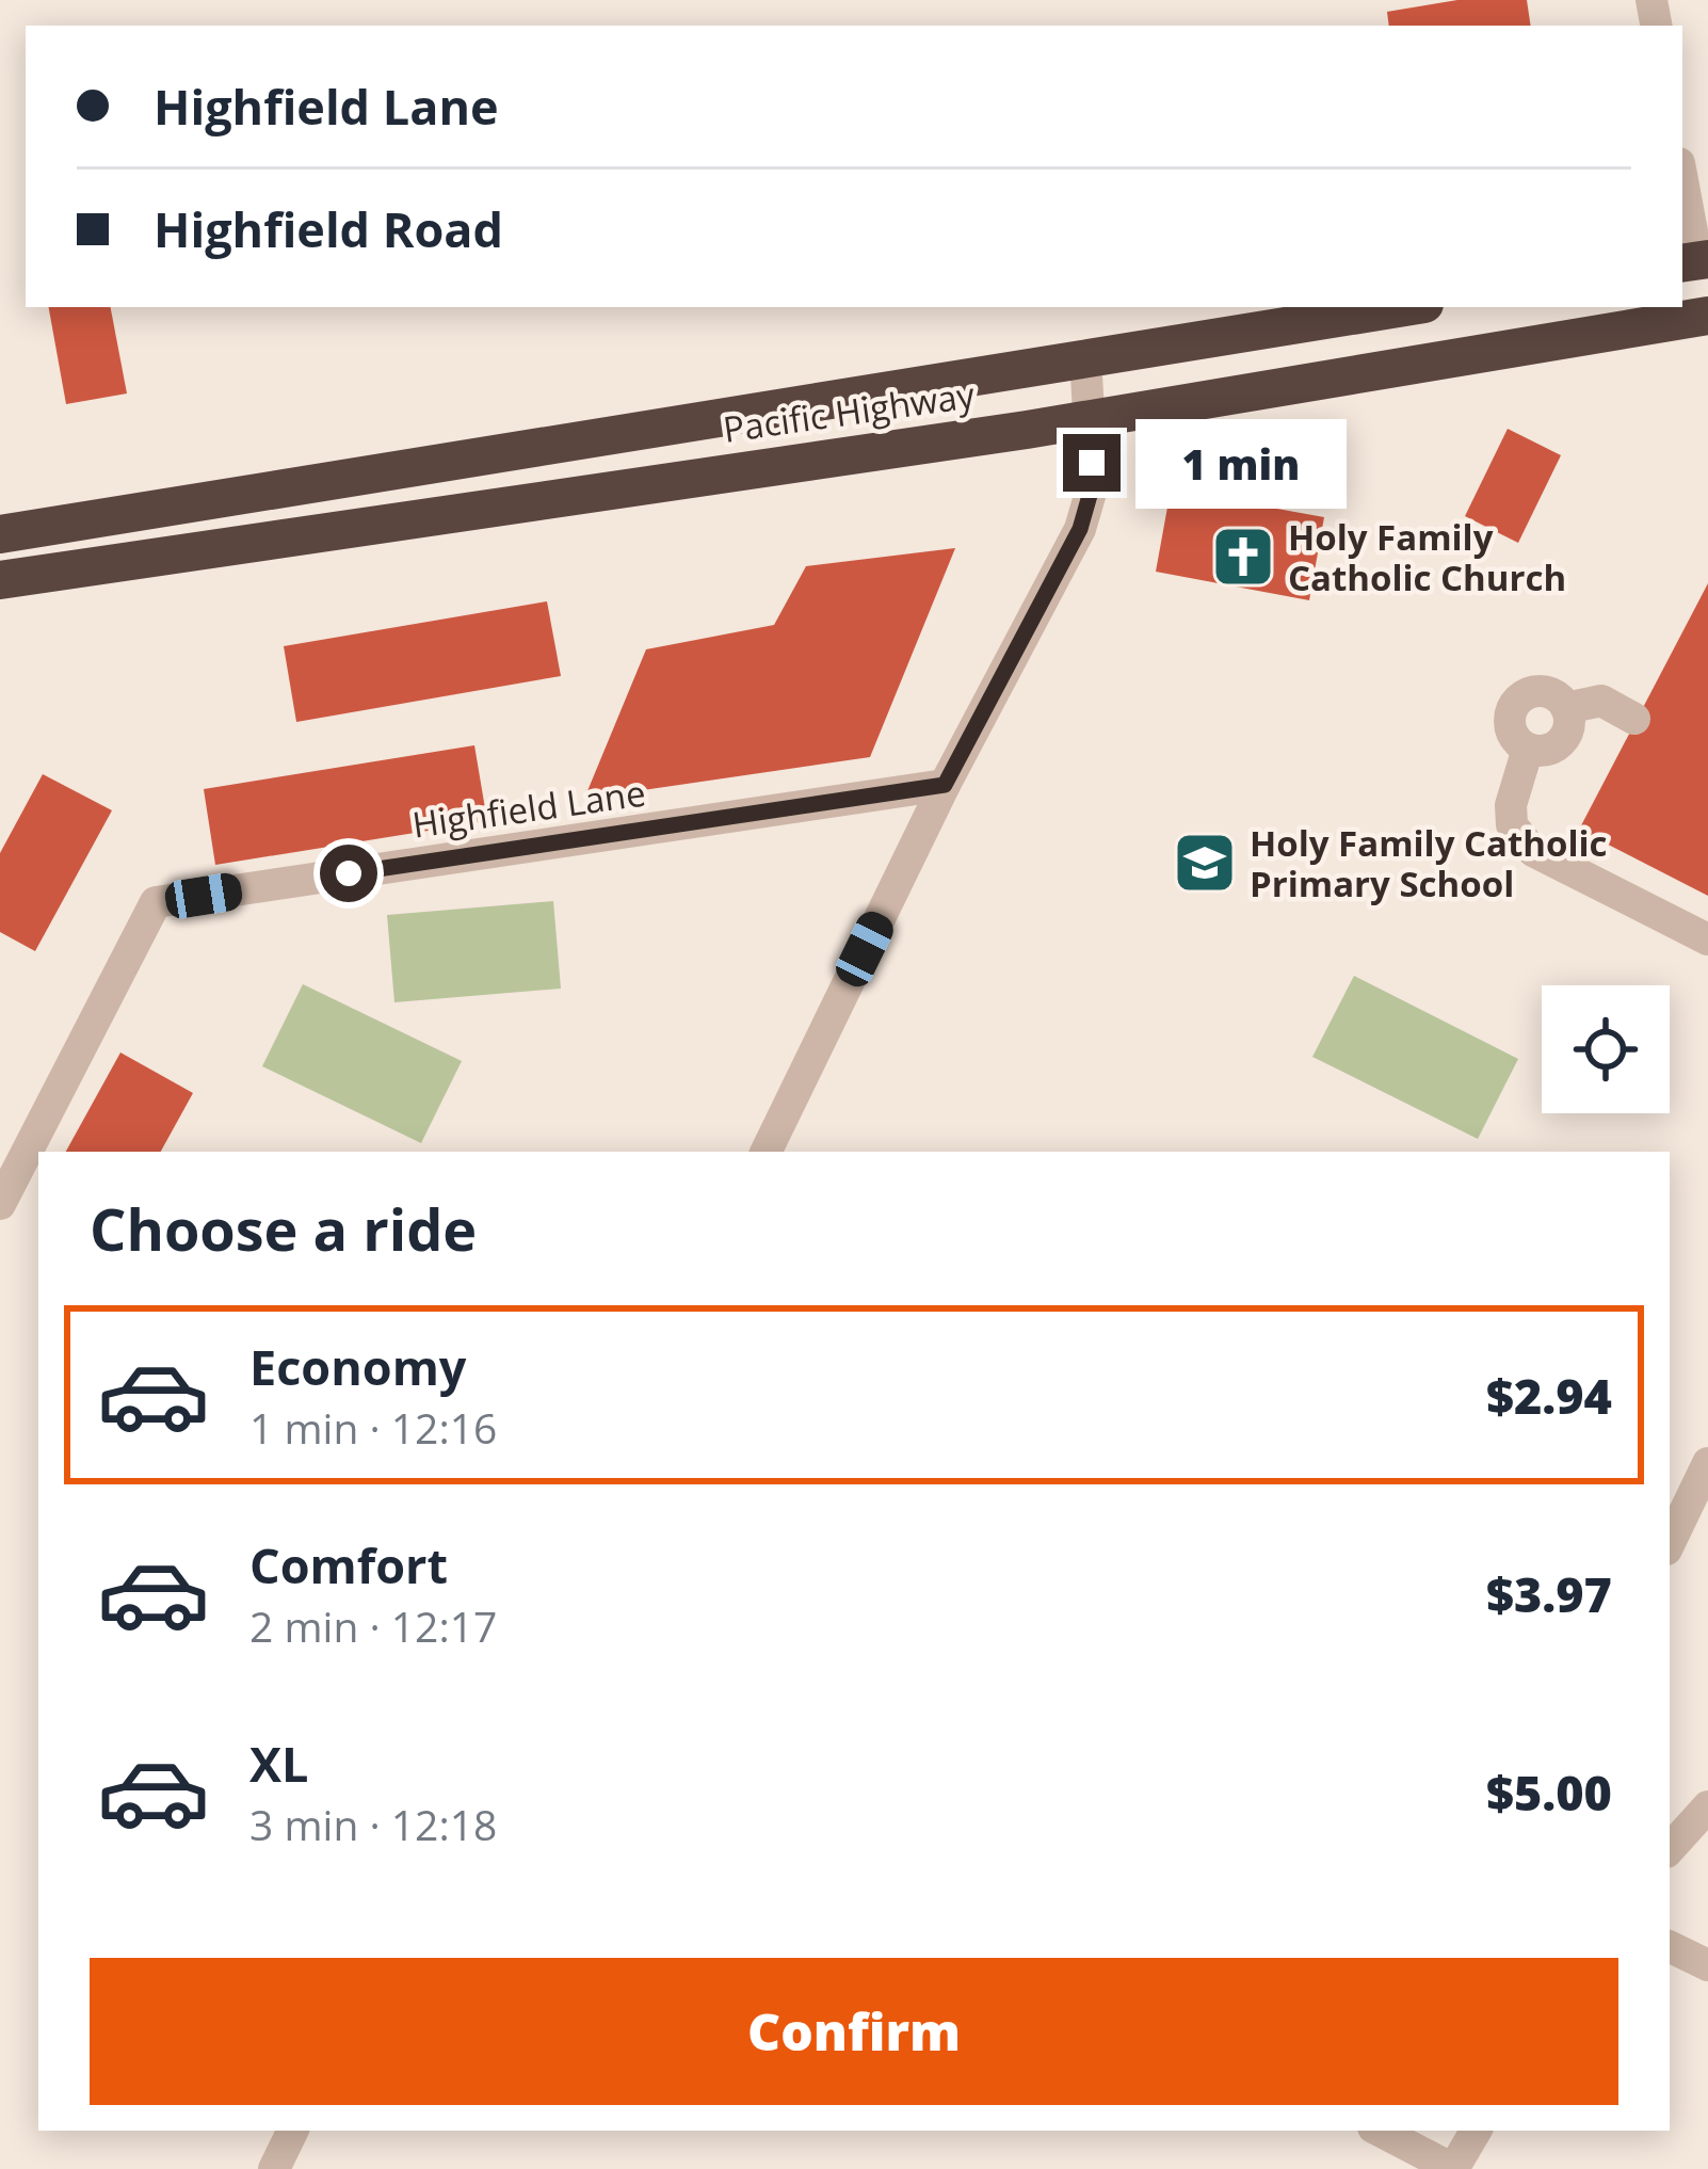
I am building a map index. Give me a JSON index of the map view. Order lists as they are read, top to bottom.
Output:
{
  "streets": {
    "highway": ["Pacific Highway"],
    "street": ["Highfield Lane"]
  },
  "places": {
    "church": ["Holy Family Catholic Church"],
    "school or university": ["Holy Family Catholic Primary School"]
  },
  "page": {
    "banner": ["Highfield Lane", "Highfield Road"],
    "bubble": "1 min",
    "heading": "Choose a ride",
    "list": [
      {
        "name": "Economy",
        "note": "1 min · 12:16",
        "value": "$2.94"
      },
      {
        "name": "Comfort",
        "note": "2 min · 12:17",
        "value": "$3.97"
      },
      {
        "name": "XL",
        "note": "3 min · 12:18",
        "value": "$5.00"
      }
    ],
    "buttons": "Confirm"
  }
}
